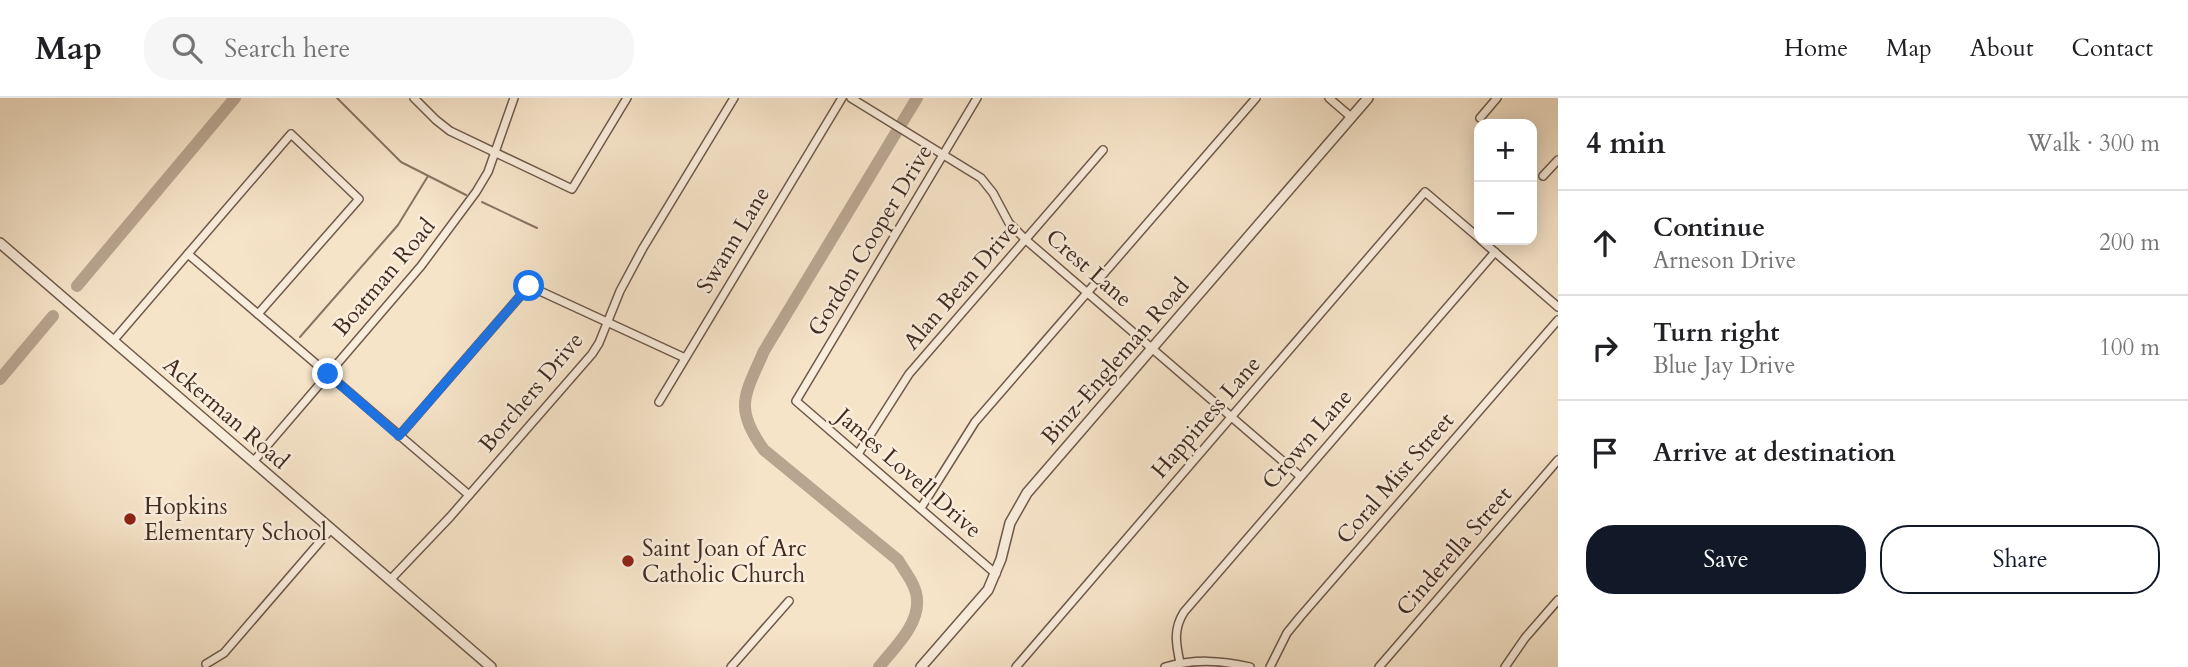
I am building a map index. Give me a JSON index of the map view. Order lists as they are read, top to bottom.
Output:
{
  "streets": {
    "street": [
      "Swann Lane",
      "Gordon Cooper Drive",
      "Crest Lane",
      "Boatman Road",
      "Alan Bean Drive",
      "Binz-Engleman Road",
      "Borchers Drive",
      "Ackerman Road",
      "Happiness Lane",
      "Crown Lane",
      "James Lovell Drive",
      "Coral Mist Street",
      "Cinderella Street"
    ]
  },
  "crossings": [
    ["Gordon Cooper Drive", "Crest Lane"],
    ["Gordon Cooper Drive", "James Lovell Drive"],
    ["Crest Lane", "Alan Bean Drive"],
    ["Crest Lane", "Binz-Engleman Road"],
    ["Crest Lane", "Happiness Lane"],
    ["Crest Lane", "Crown Lane"],
    ["Boatman Road", "Ackerman Road"],
    ["Alan Bean Drive", "James Lovell Drive"],
    ["Binz-Engleman Road", "James Lovell Drive"],
    ["Borchers Drive", "Ackerman Road"]
  ],
  "places": ["Hopkins Elementary School", "Saint Joan of Arc Catholic Church"],
  "page": {
    "header": "Map",
    "search": "Search here",
    "nav": [
      "Home",
      "Map",
      "About",
      "Contact"
    ],
    "heading": ["4 min", "Walk · 300 m"],
    "map_buttons": ["+", "−"],
    "list": [
      ["Continue", "Arneson Drive", "200 m"],
      ["Turn right", "Blue Jay Drive", "100 m"],
      "Arrive at destination"
    ],
    "buttons": ["Save", "Share"]
  }
}
